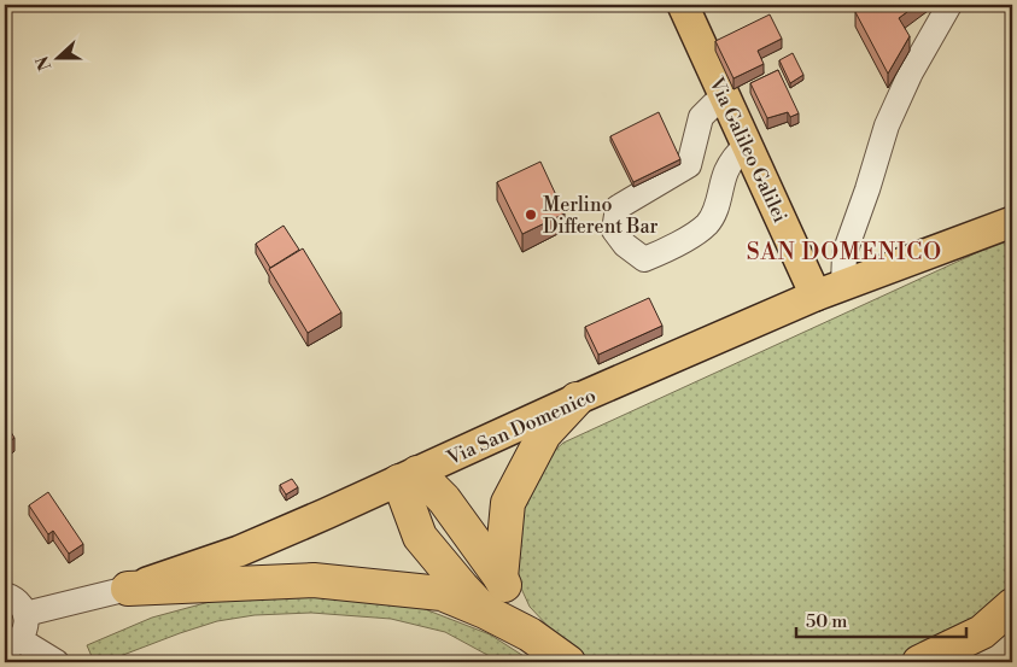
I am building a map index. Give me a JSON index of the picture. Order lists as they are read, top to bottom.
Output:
{
  "streets": {
    "main road": ["Via Galileo Galilei", "Via San Domenico"]
  },
  "crossings": [
    ["Via Galileo Galilei", "Via San Domenico"]
  ],
  "districts": ["SAN DOMENICO"],
  "places": ["Merlino Different Bar"],
  "scale_bar": "50 m",
  "north": "left"
}
